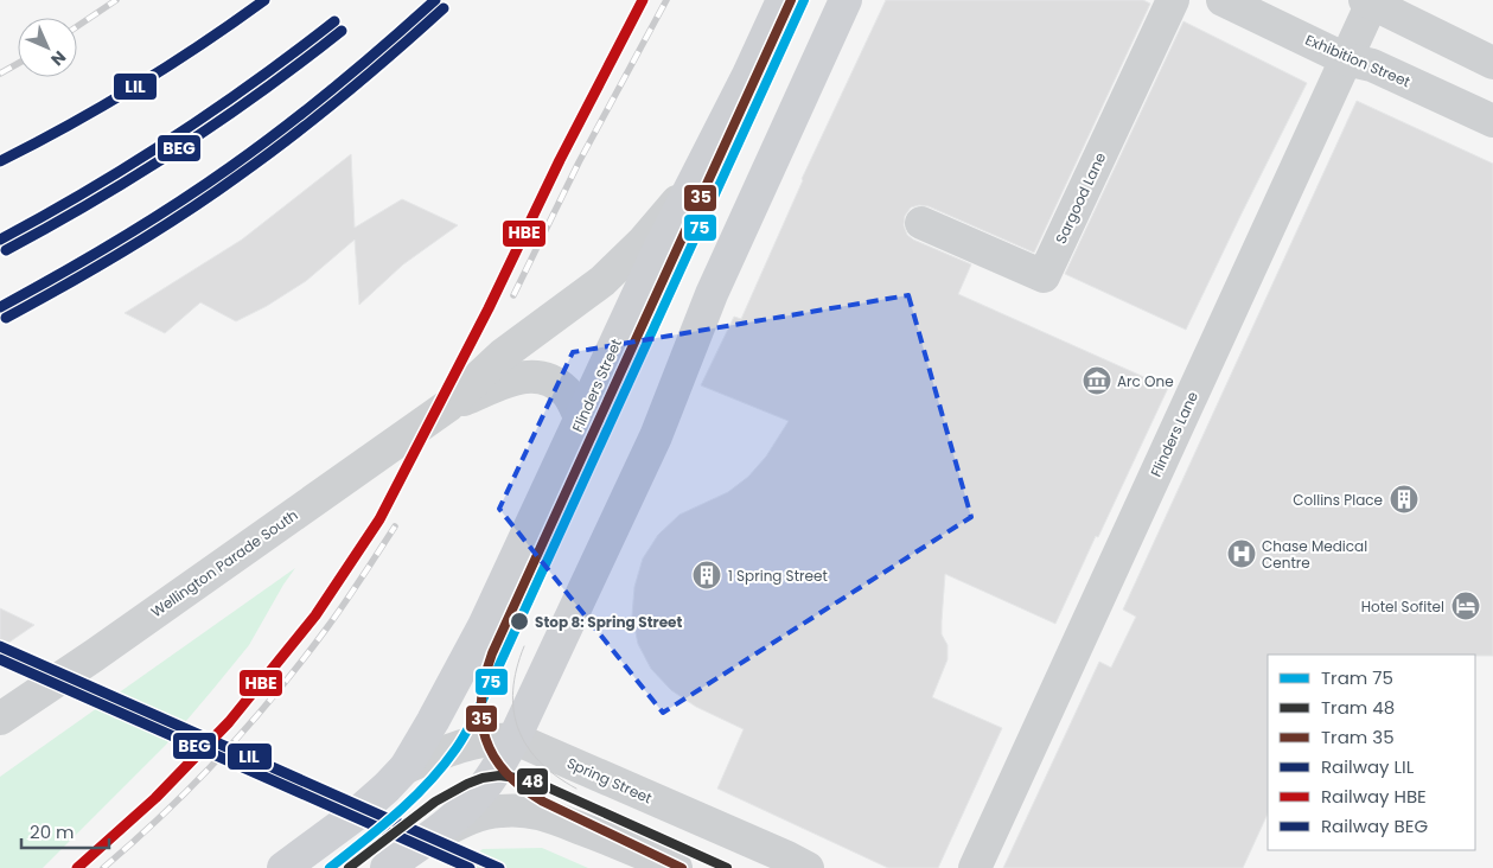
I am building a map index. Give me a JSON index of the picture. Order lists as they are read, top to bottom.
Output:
{
  "streets": {
    "main road": ["Flinders Street"],
    "street": [
      "Exhibition Street",
      "Sargood Lane",
      "Flinders Lane",
      "Wellington Parade South",
      "Spring Street"
    ]
  },
  "crossings": [
    ["Exhibition Street", "Flinders Lane"],
    ["Flinders Street", "Wellington Parade South"],
    ["Flinders Street", "Spring Street"]
  ],
  "places": {
    "museum": ["Arc One"],
    "building": ["Collins Place", "1 Spring Street"],
    "hospital": ["Chase Medical Centre"],
    "hotel": ["Hotel Sofitel"],
    "other": ["Stop 8: Spring Street"]
  },
  "lines": [
    "tram line 75",
    "tram line 35",
    "rail line LIL",
    "rail line HBE",
    "rail line BEG",
    "tram line 48"
  ],
  "legend": [
    "Tram 75",
    "Tram 48",
    "Tram 35",
    "Railway LIL",
    "Railway HBE",
    "Railway BEG"
  ],
  "scale_bar": "20 m",
  "north": "bottom right"
}
